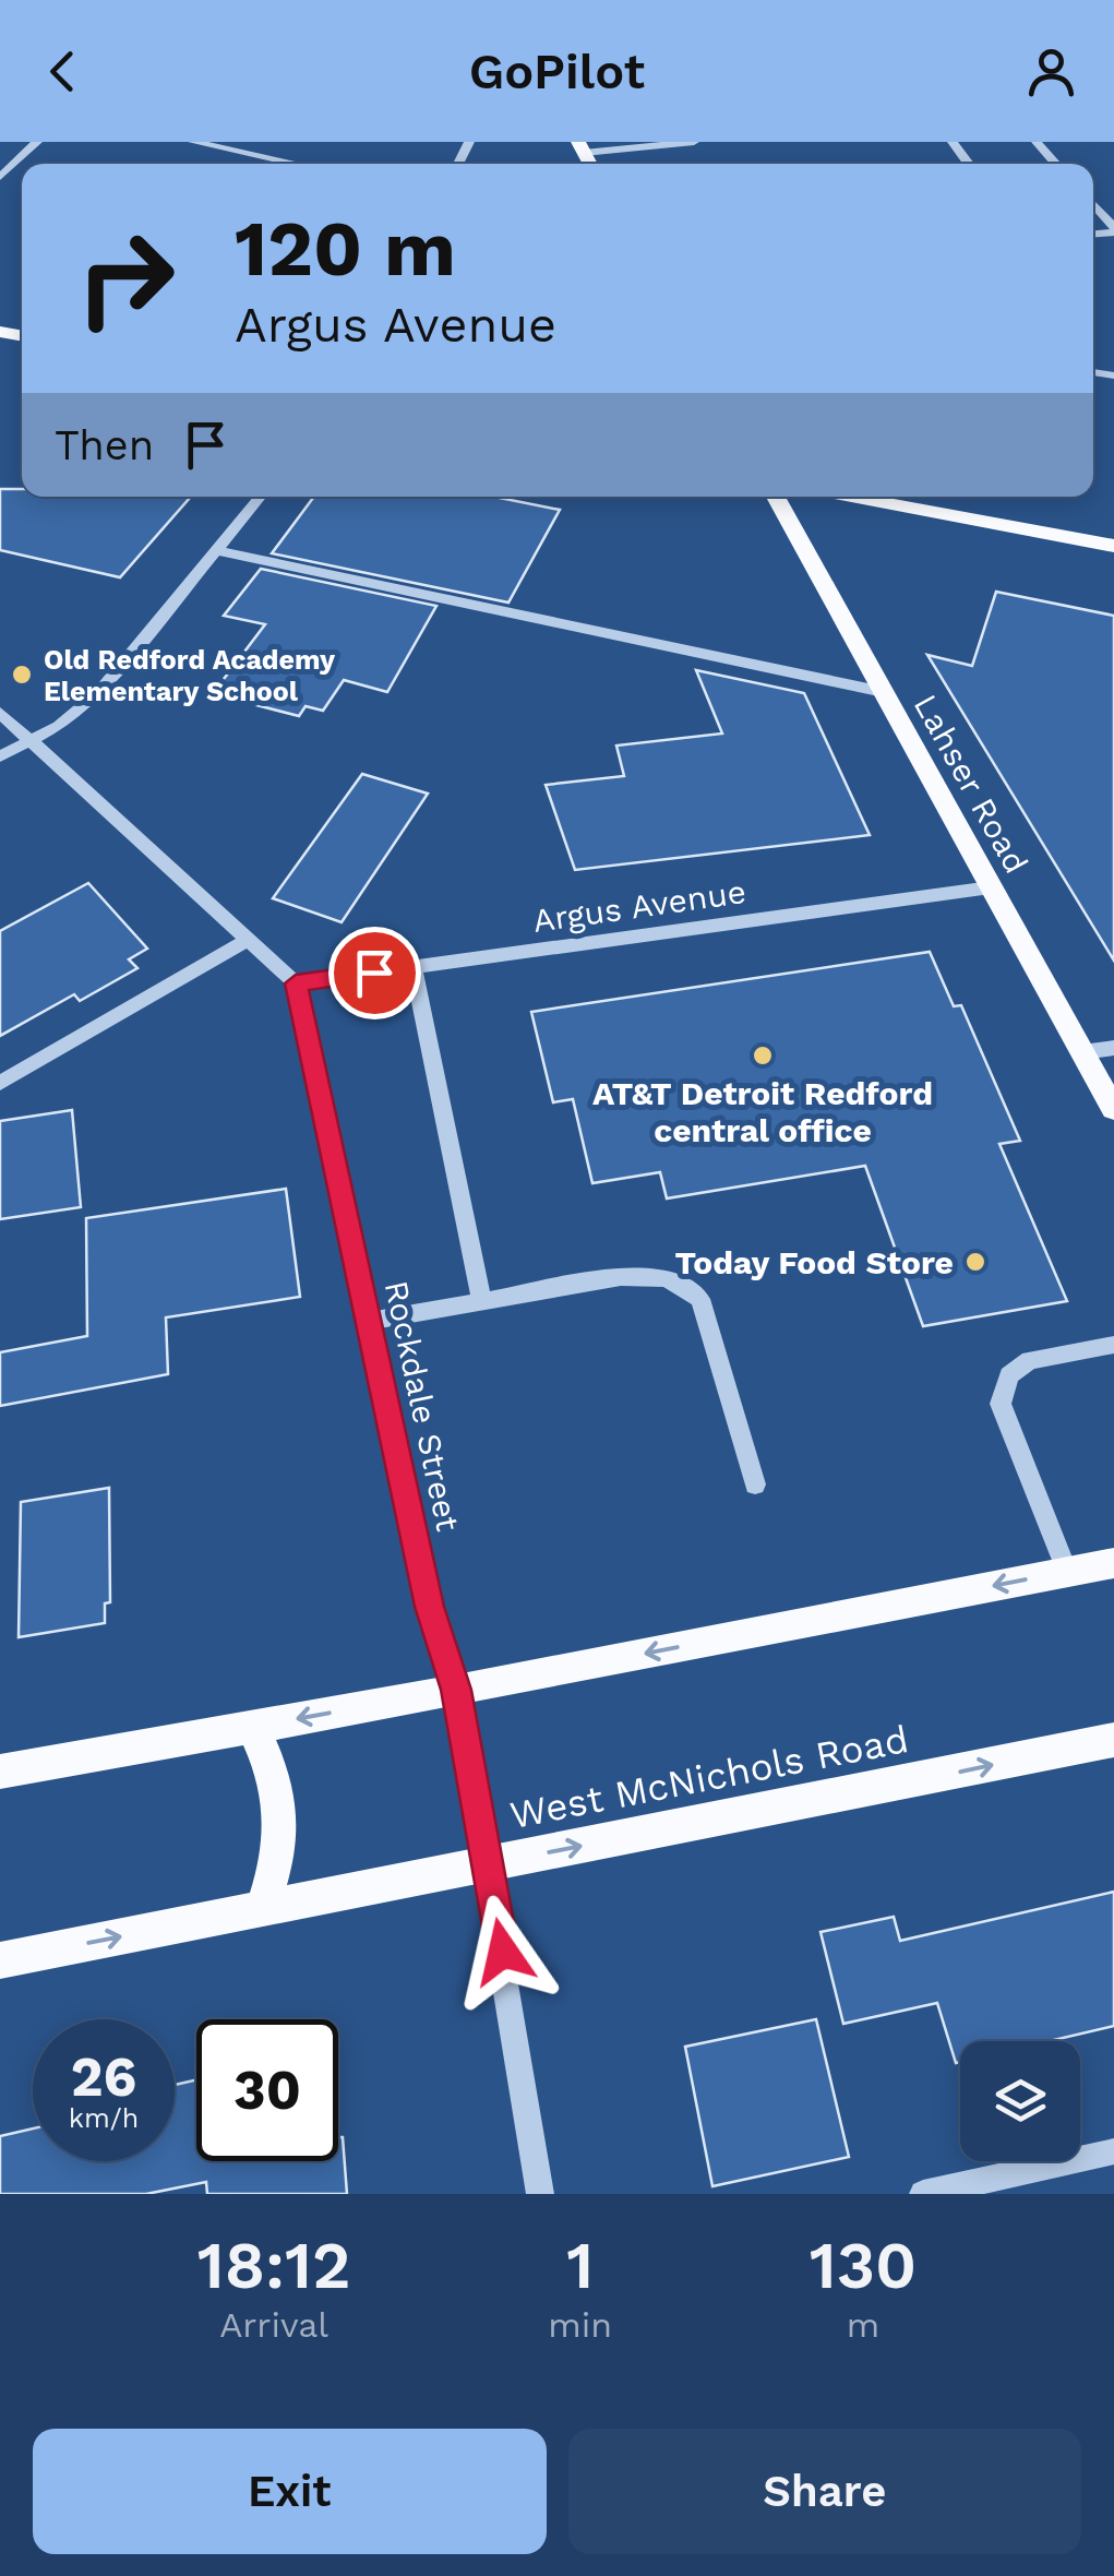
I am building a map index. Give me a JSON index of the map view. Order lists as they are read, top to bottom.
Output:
{
  "streets": {
    "main road": ["Lahser Road", "West McNichols Road"],
    "street": ["Argus Avenue", "Rockdale Street"]
  },
  "crossings": [
    ["Lahser Road", "Argus Avenue"],
    ["Argus Avenue", "Rockdale Street"],
    ["Rockdale Street", "West McNichols Road"]
  ],
  "places": ["Old Redford Academy Elementary School", "AT&T Detroit Redford central office", "Today Food Store"],
  "page": {
    "header": "GoPilot",
    "turn": ["120 m", "Argus Avenue"],
    "then": "Then",
    "speed": "26 km/h",
    "limit": "30",
    "eta": [
      "18:12",
      "Arrival",
      "1",
      "min",
      "130",
      "m"
    ],
    "buttons": ["Exit", "Share"]
  }
}
